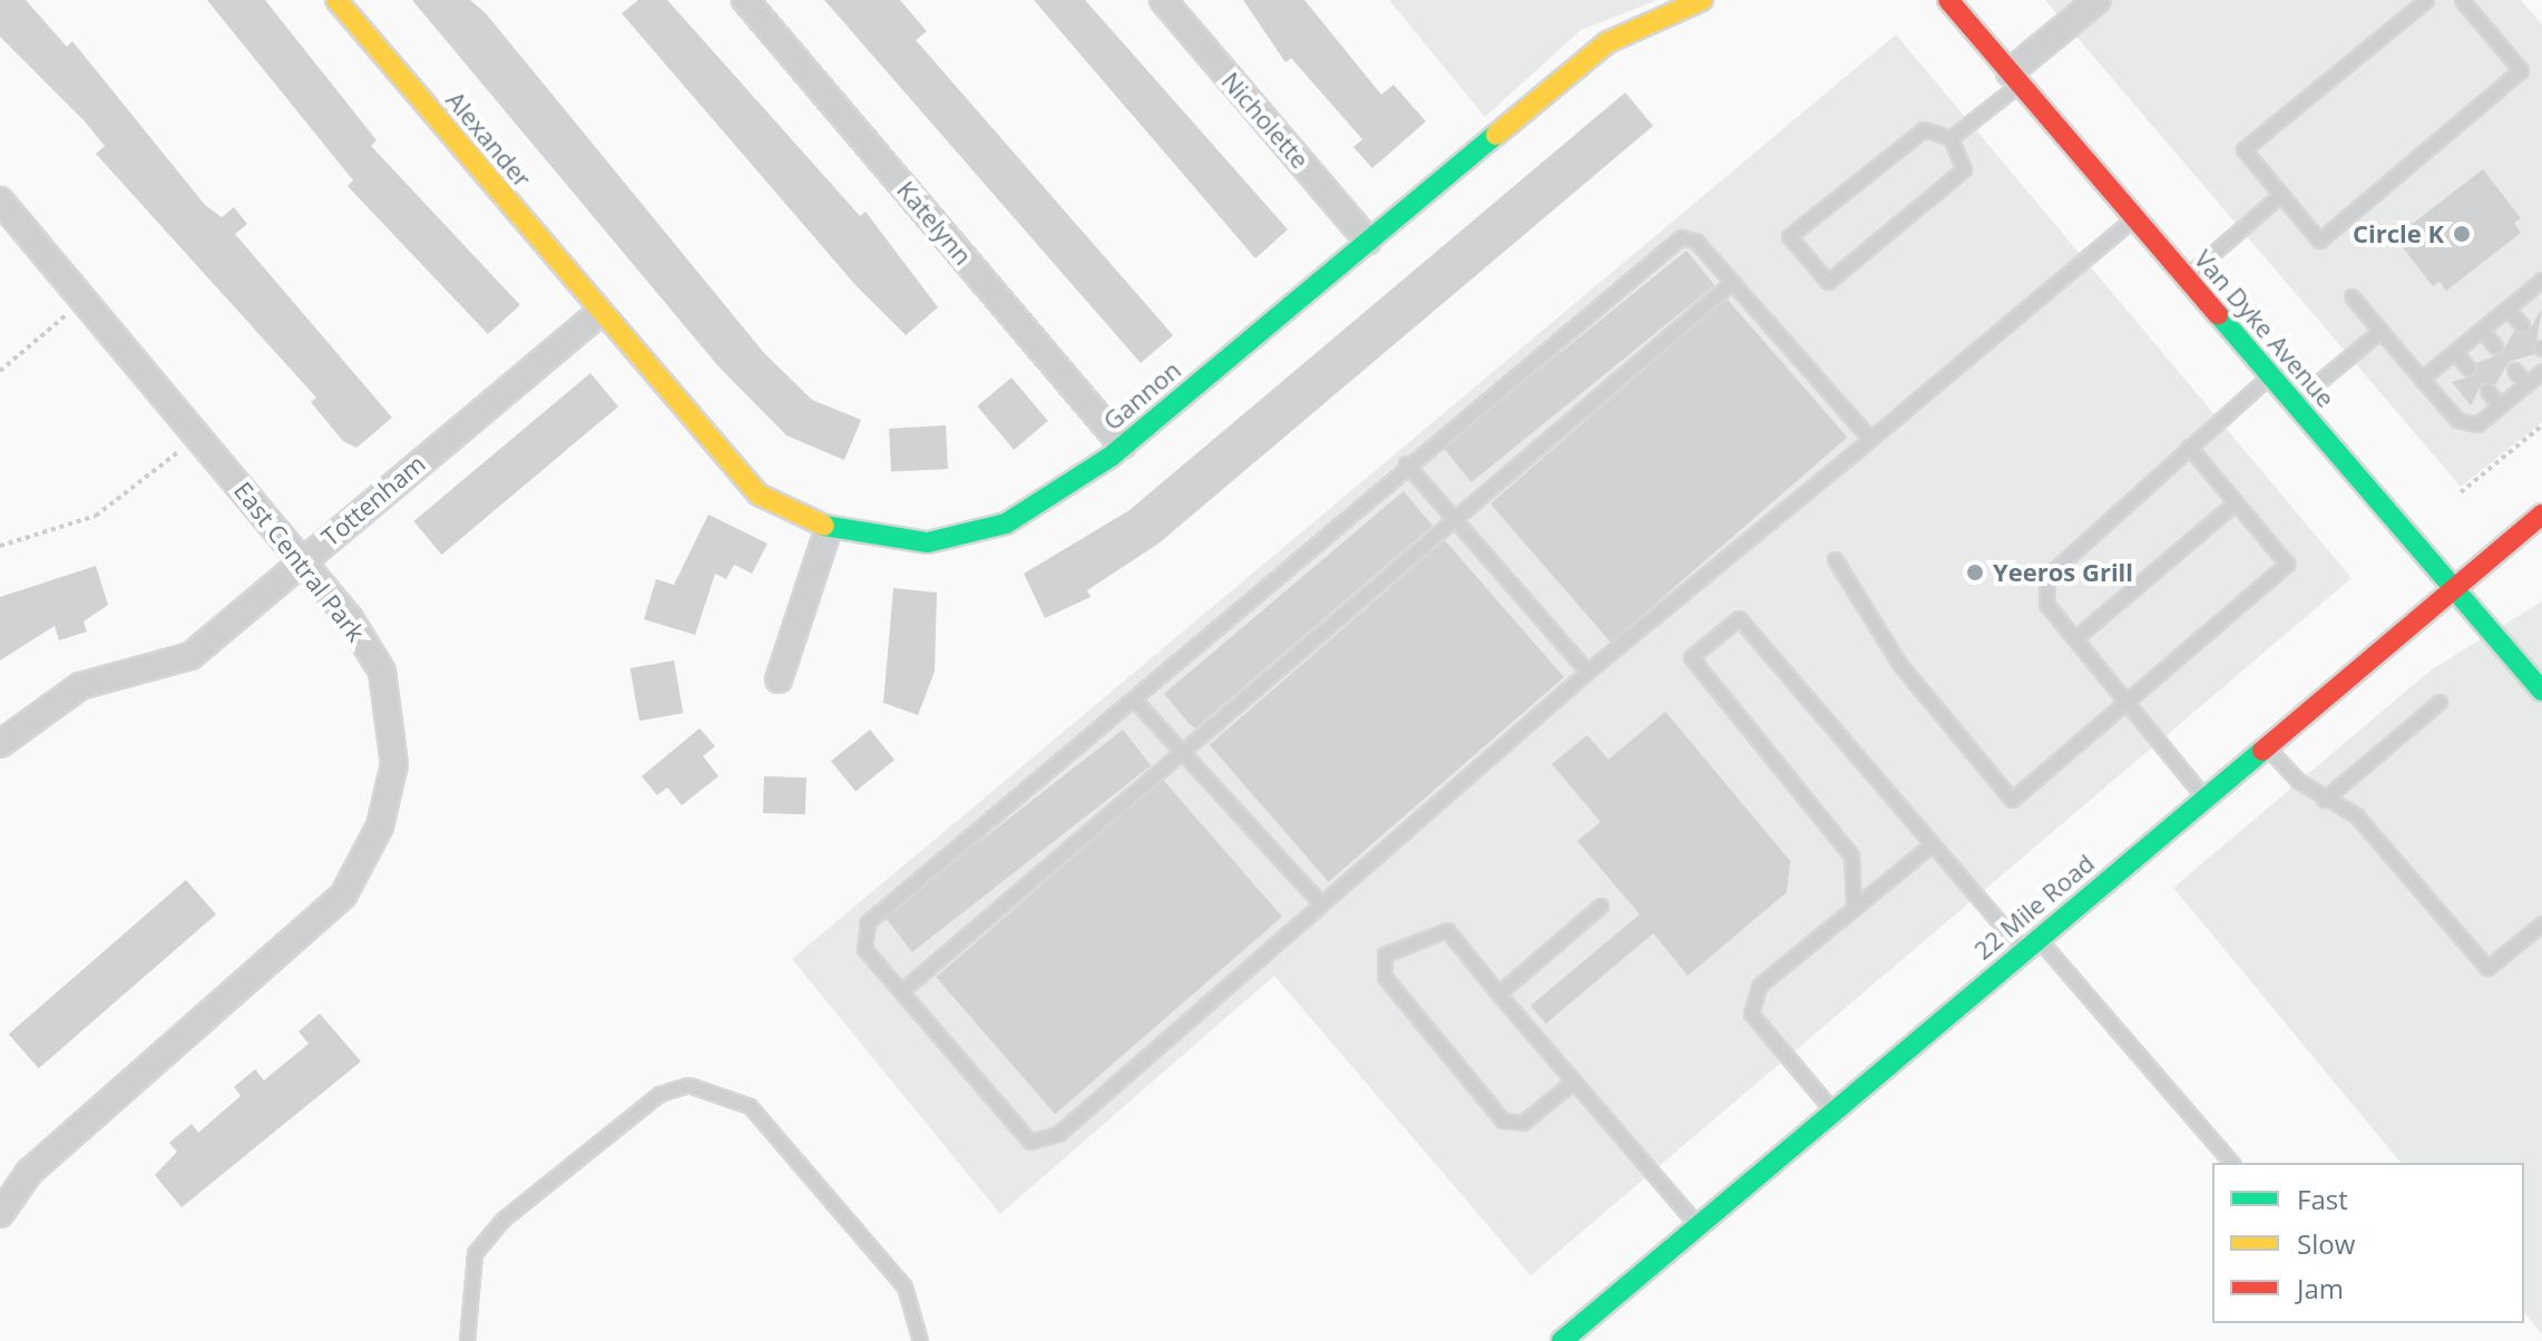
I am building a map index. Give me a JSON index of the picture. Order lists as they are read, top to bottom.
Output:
{
  "streets": {
    "street": [
      "Nicholette",
      "Alexander",
      "Katelynn",
      "Van Dyke Avenue",
      "Gannon",
      "Tottenham",
      "East Central Park",
      "22 Mile Road"
    ]
  },
  "crossings": [
    ["Nicholette", "Gannon"],
    ["Alexander", "Gannon"],
    ["Alexander", "Tottenham"],
    ["Katelynn", "Gannon"],
    ["Van Dyke Avenue", "22 Mile Road"],
    ["Gannon", "Tottenham"],
    ["Tottenham", "East Central Park"]
  ],
  "places": ["Circle K", "Yeeros Grill"],
  "legend": ["Fast", "Slow", "Jam"]
}
